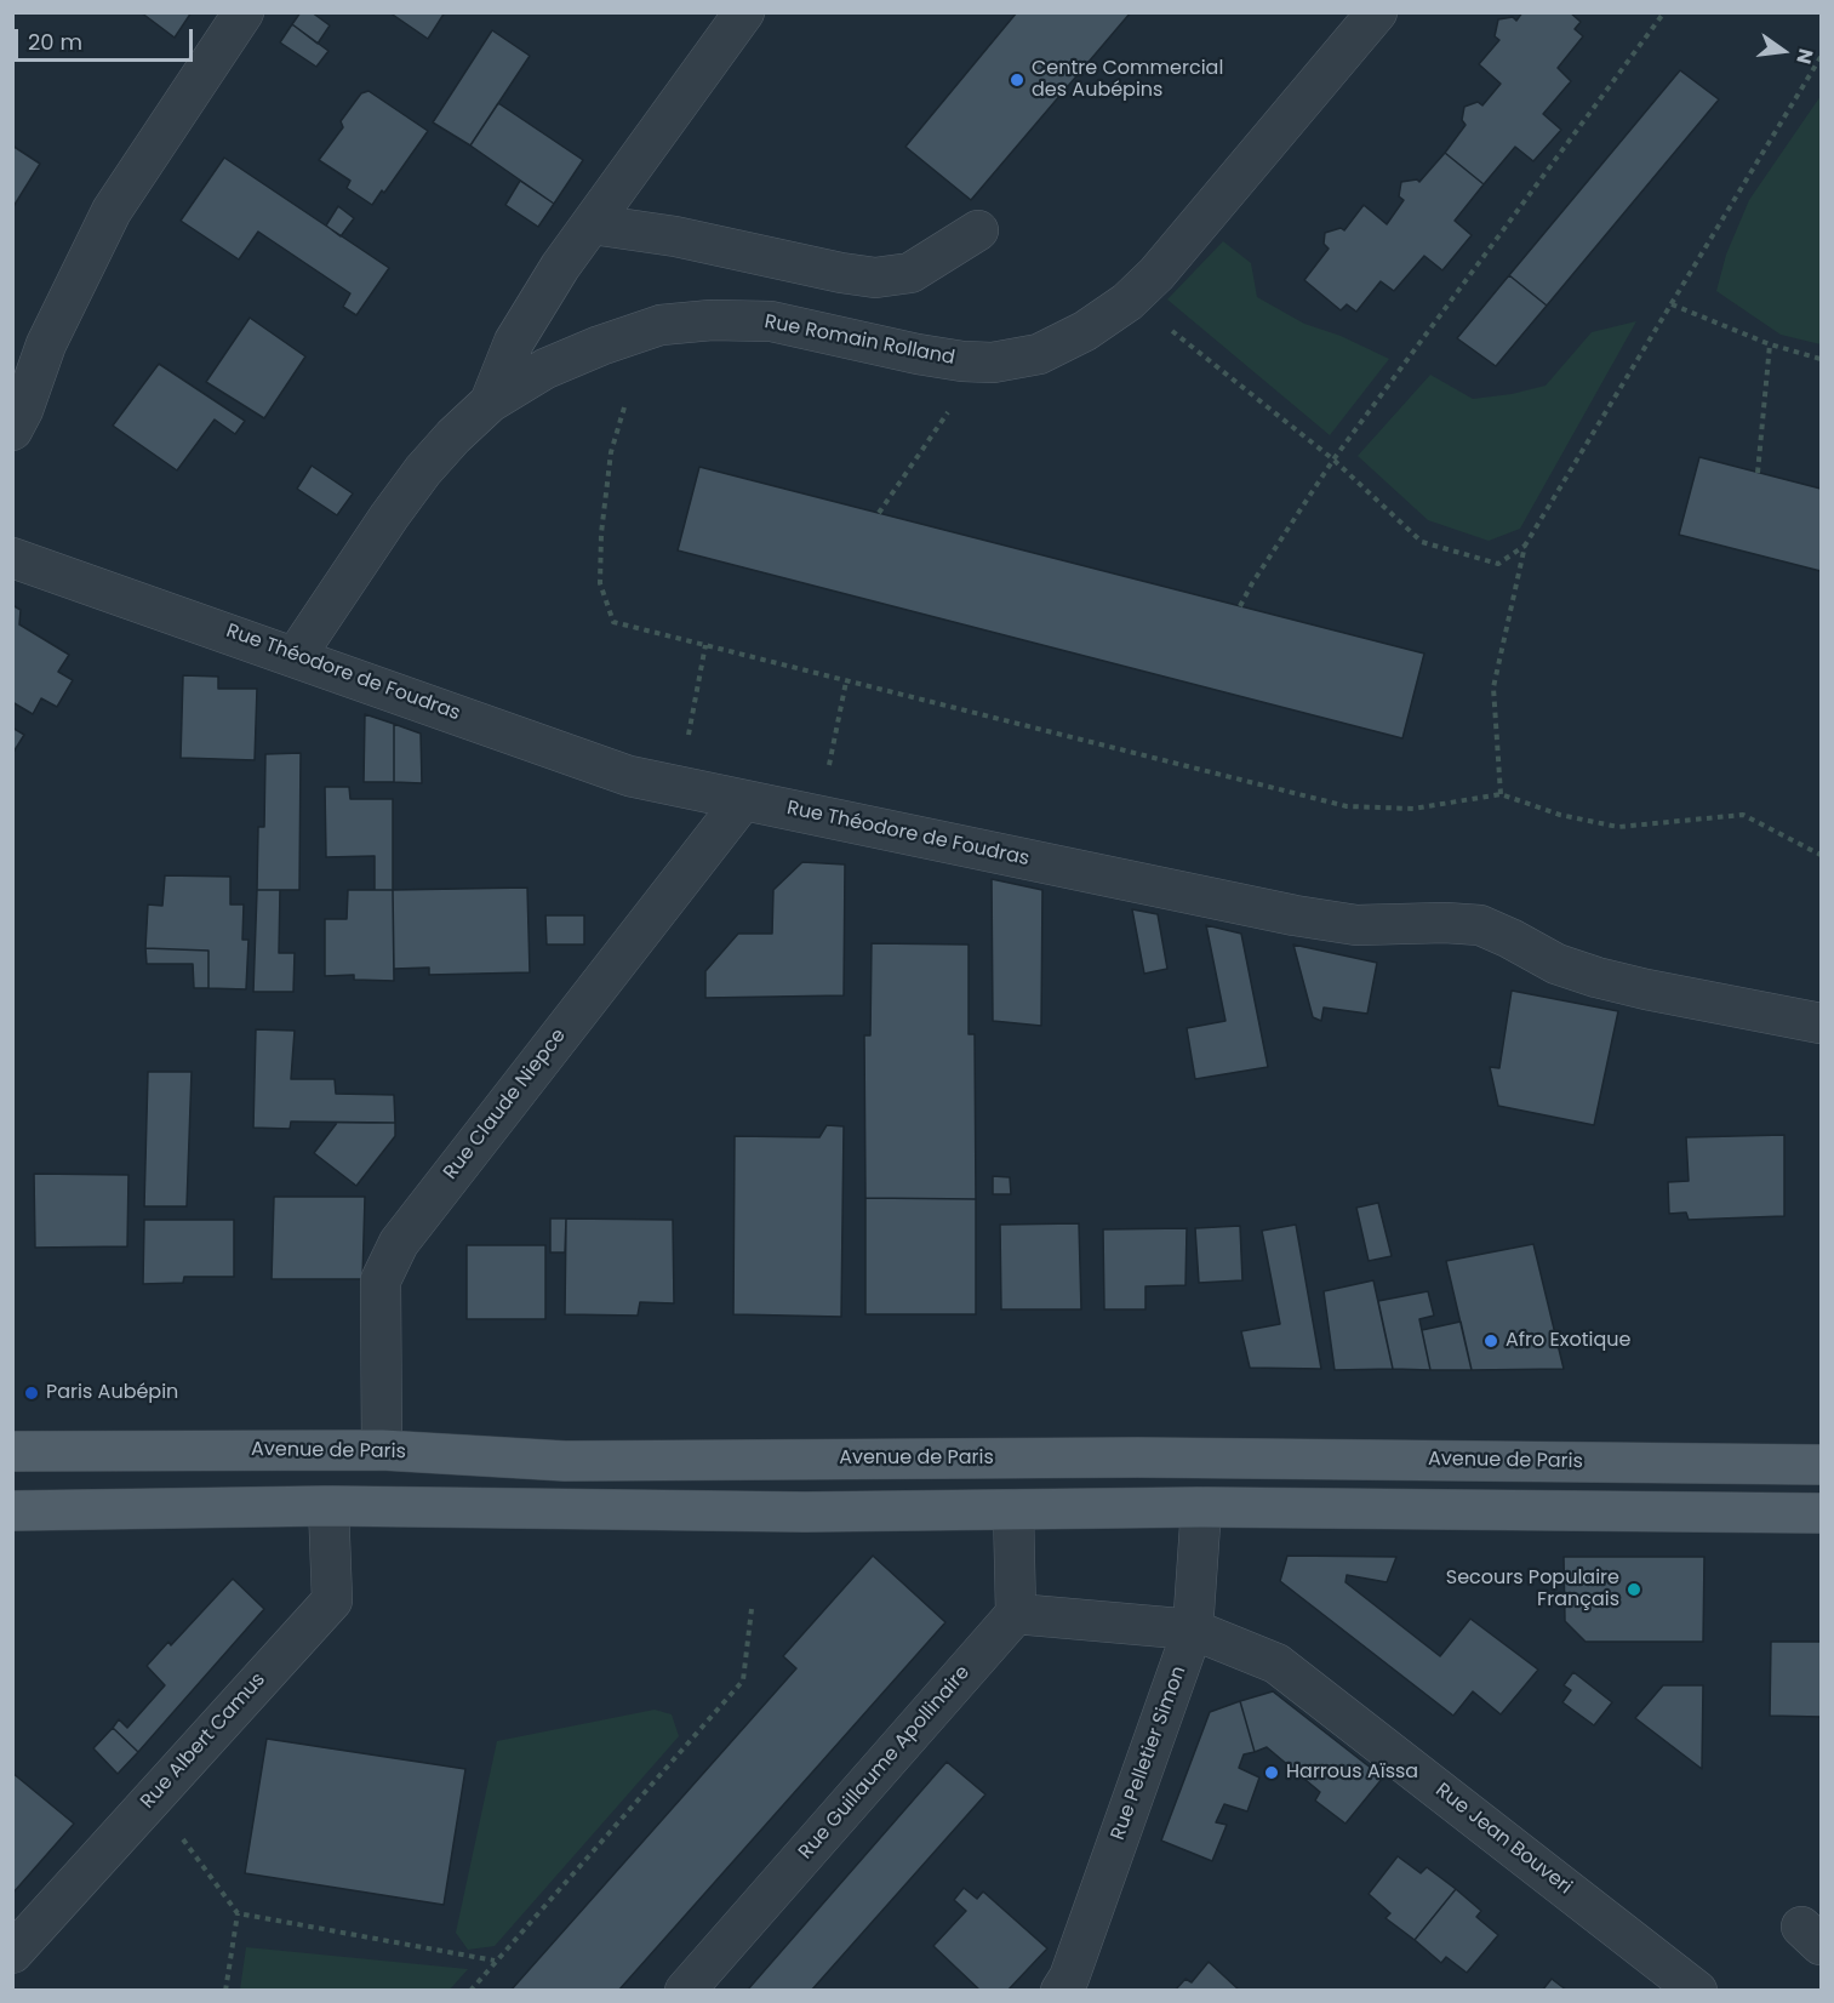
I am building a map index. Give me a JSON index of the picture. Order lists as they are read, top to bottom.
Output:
{
  "streets": {
    "main road": ["Avenue de Paris"],
    "street": [
      "Rue Romain Rolland",
      "Rue Théodore de Foudras",
      "Rue Claude Niepce",
      "Rue Albert Camus",
      "Rue Pelletier Simon",
      "Rue Guillaume Apollinaire",
      "Rue Jean Bouveri"
    ]
  },
  "crossings": [
    ["Rue Romain Rolland", "Rue Théodore de Foudras"],
    ["Rue Théodore de Foudras", "Rue Claude Niepce"],
    ["Rue Claude Niepce", "Avenue de Paris"],
    ["Rue Pelletier Simon", "Rue Jean Bouveri"],
    ["Rue Guillaume Apollinaire", "Rue Jean Bouveri"]
  ],
  "places": [
    "Centre Commercial des Aubépins",
    "Afro Exotique",
    "Paris Aubépin",
    "Secours Populaire Français",
    "Harrous Aïssa"
  ],
  "scale_bar": "20 m",
  "north": "right"
}
